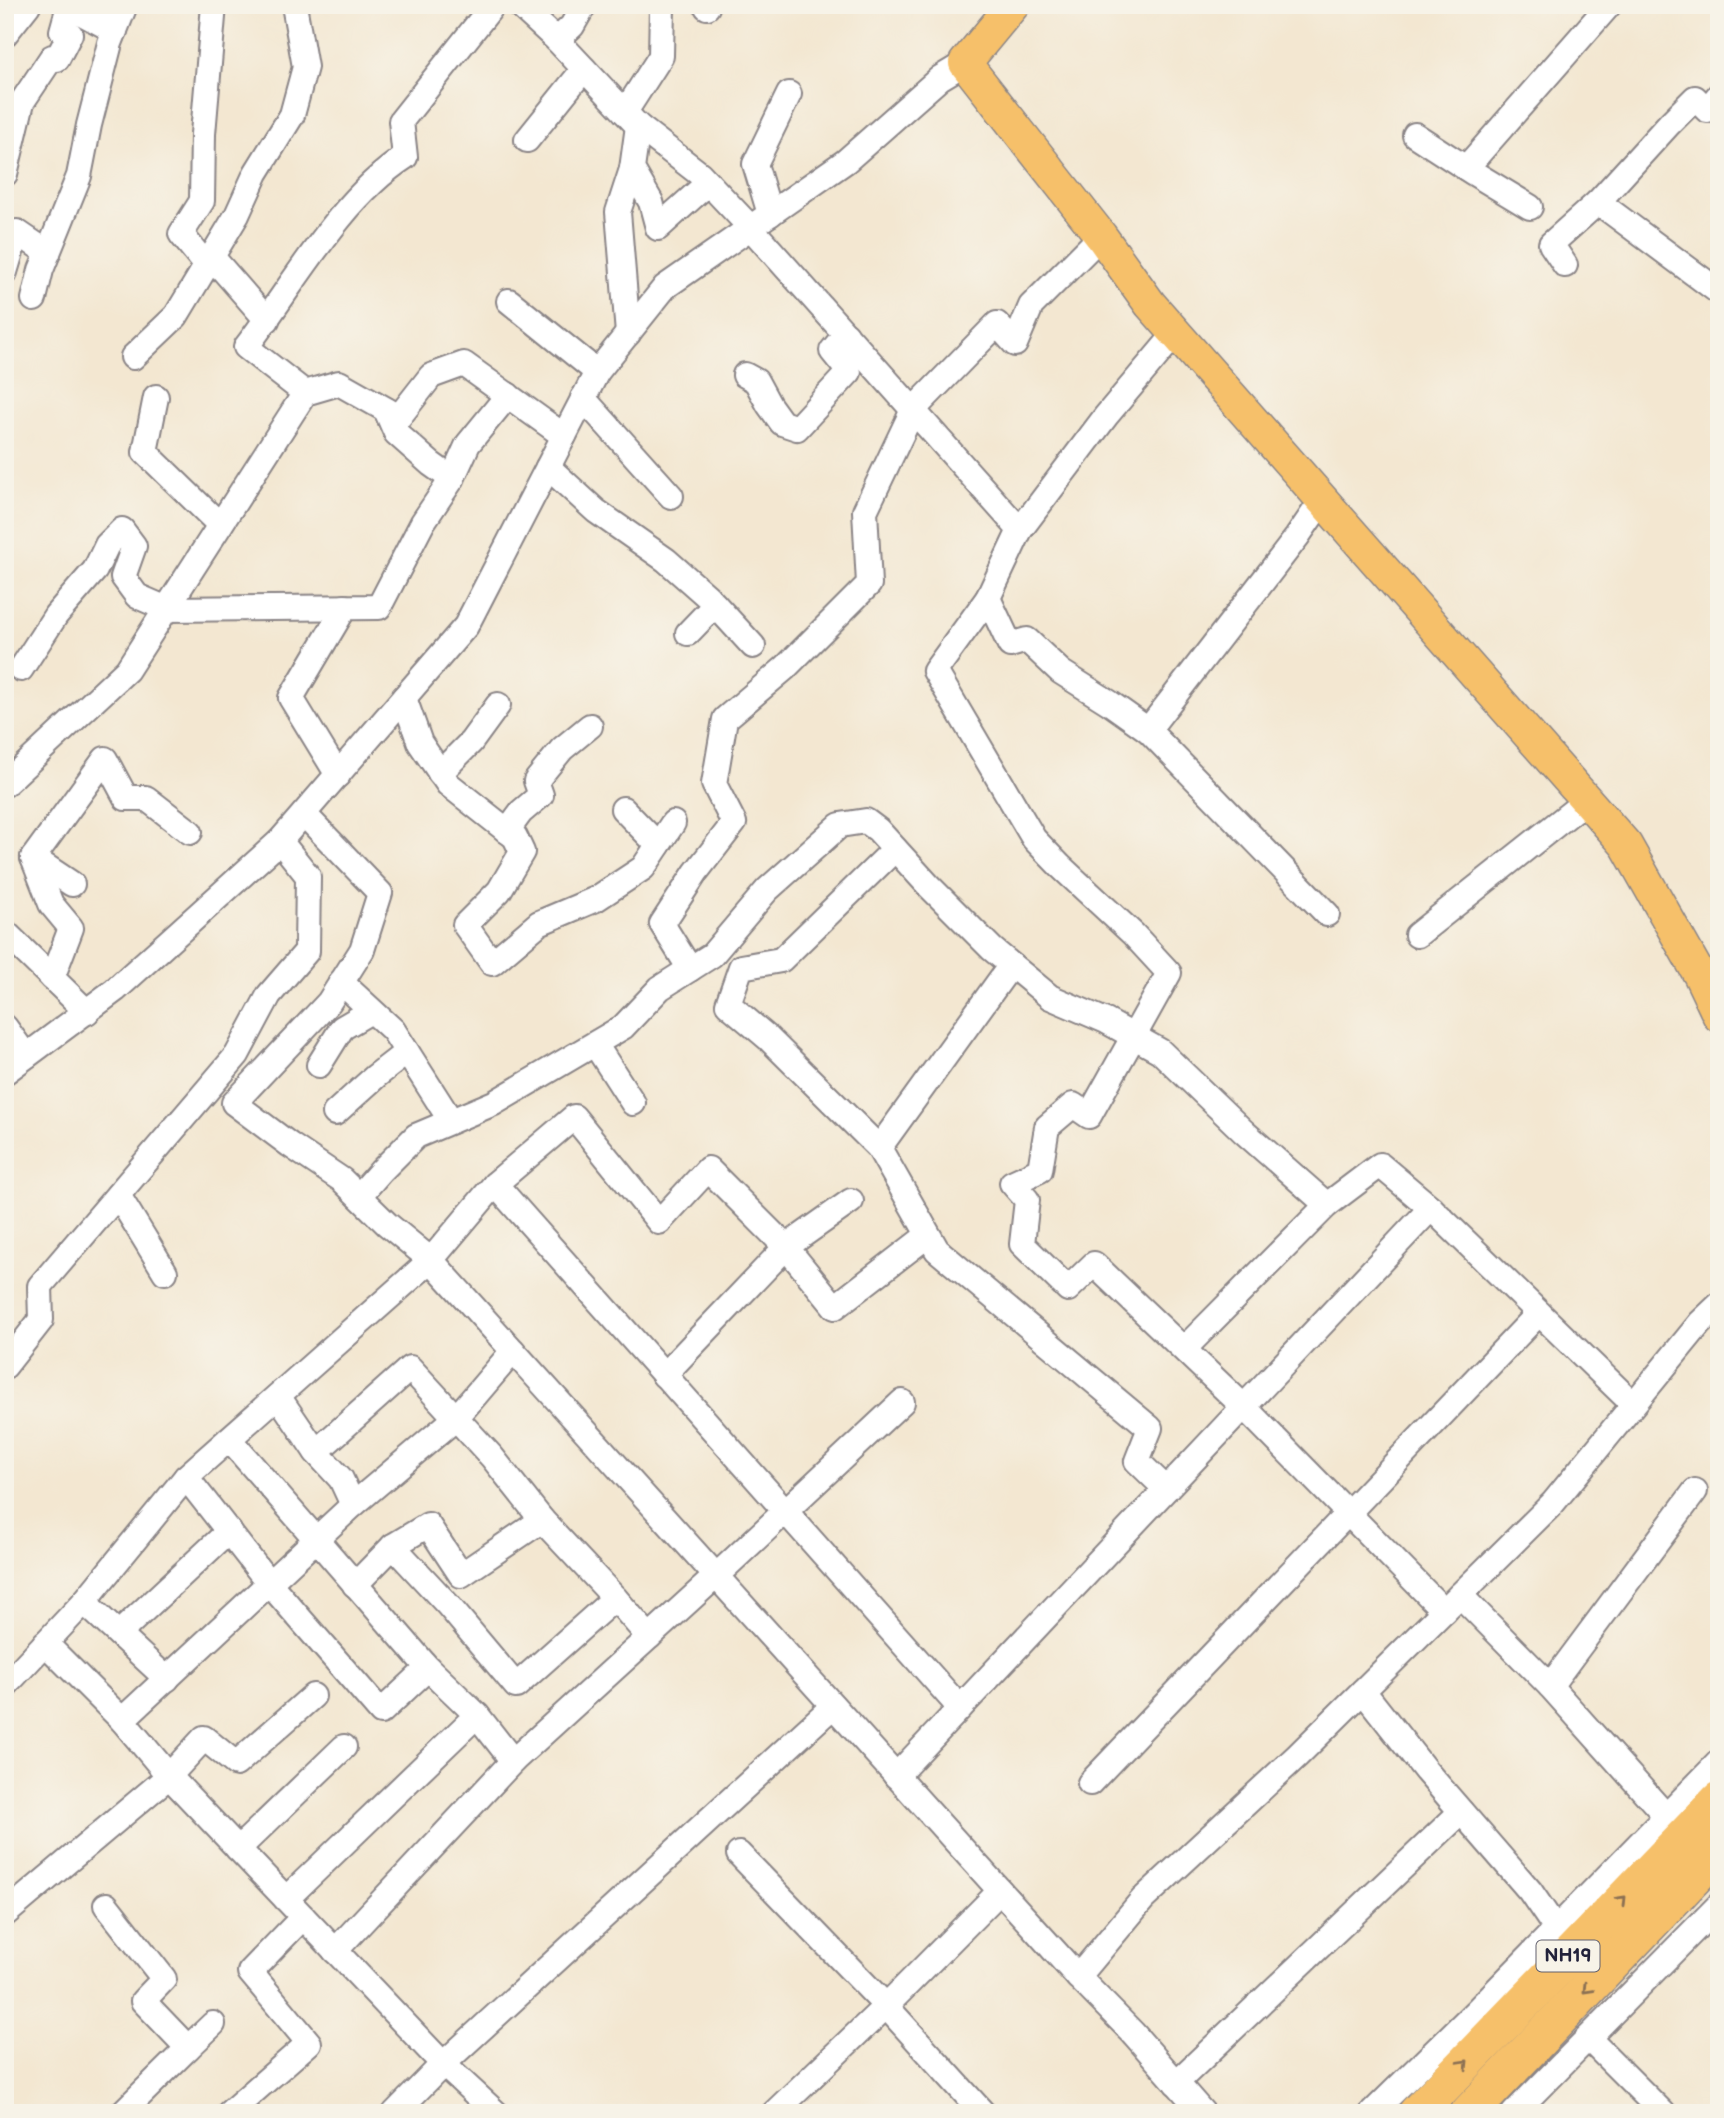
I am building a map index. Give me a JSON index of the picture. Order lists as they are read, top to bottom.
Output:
{
  "streets": {
    "highway": ["NH19"]
  }
}
